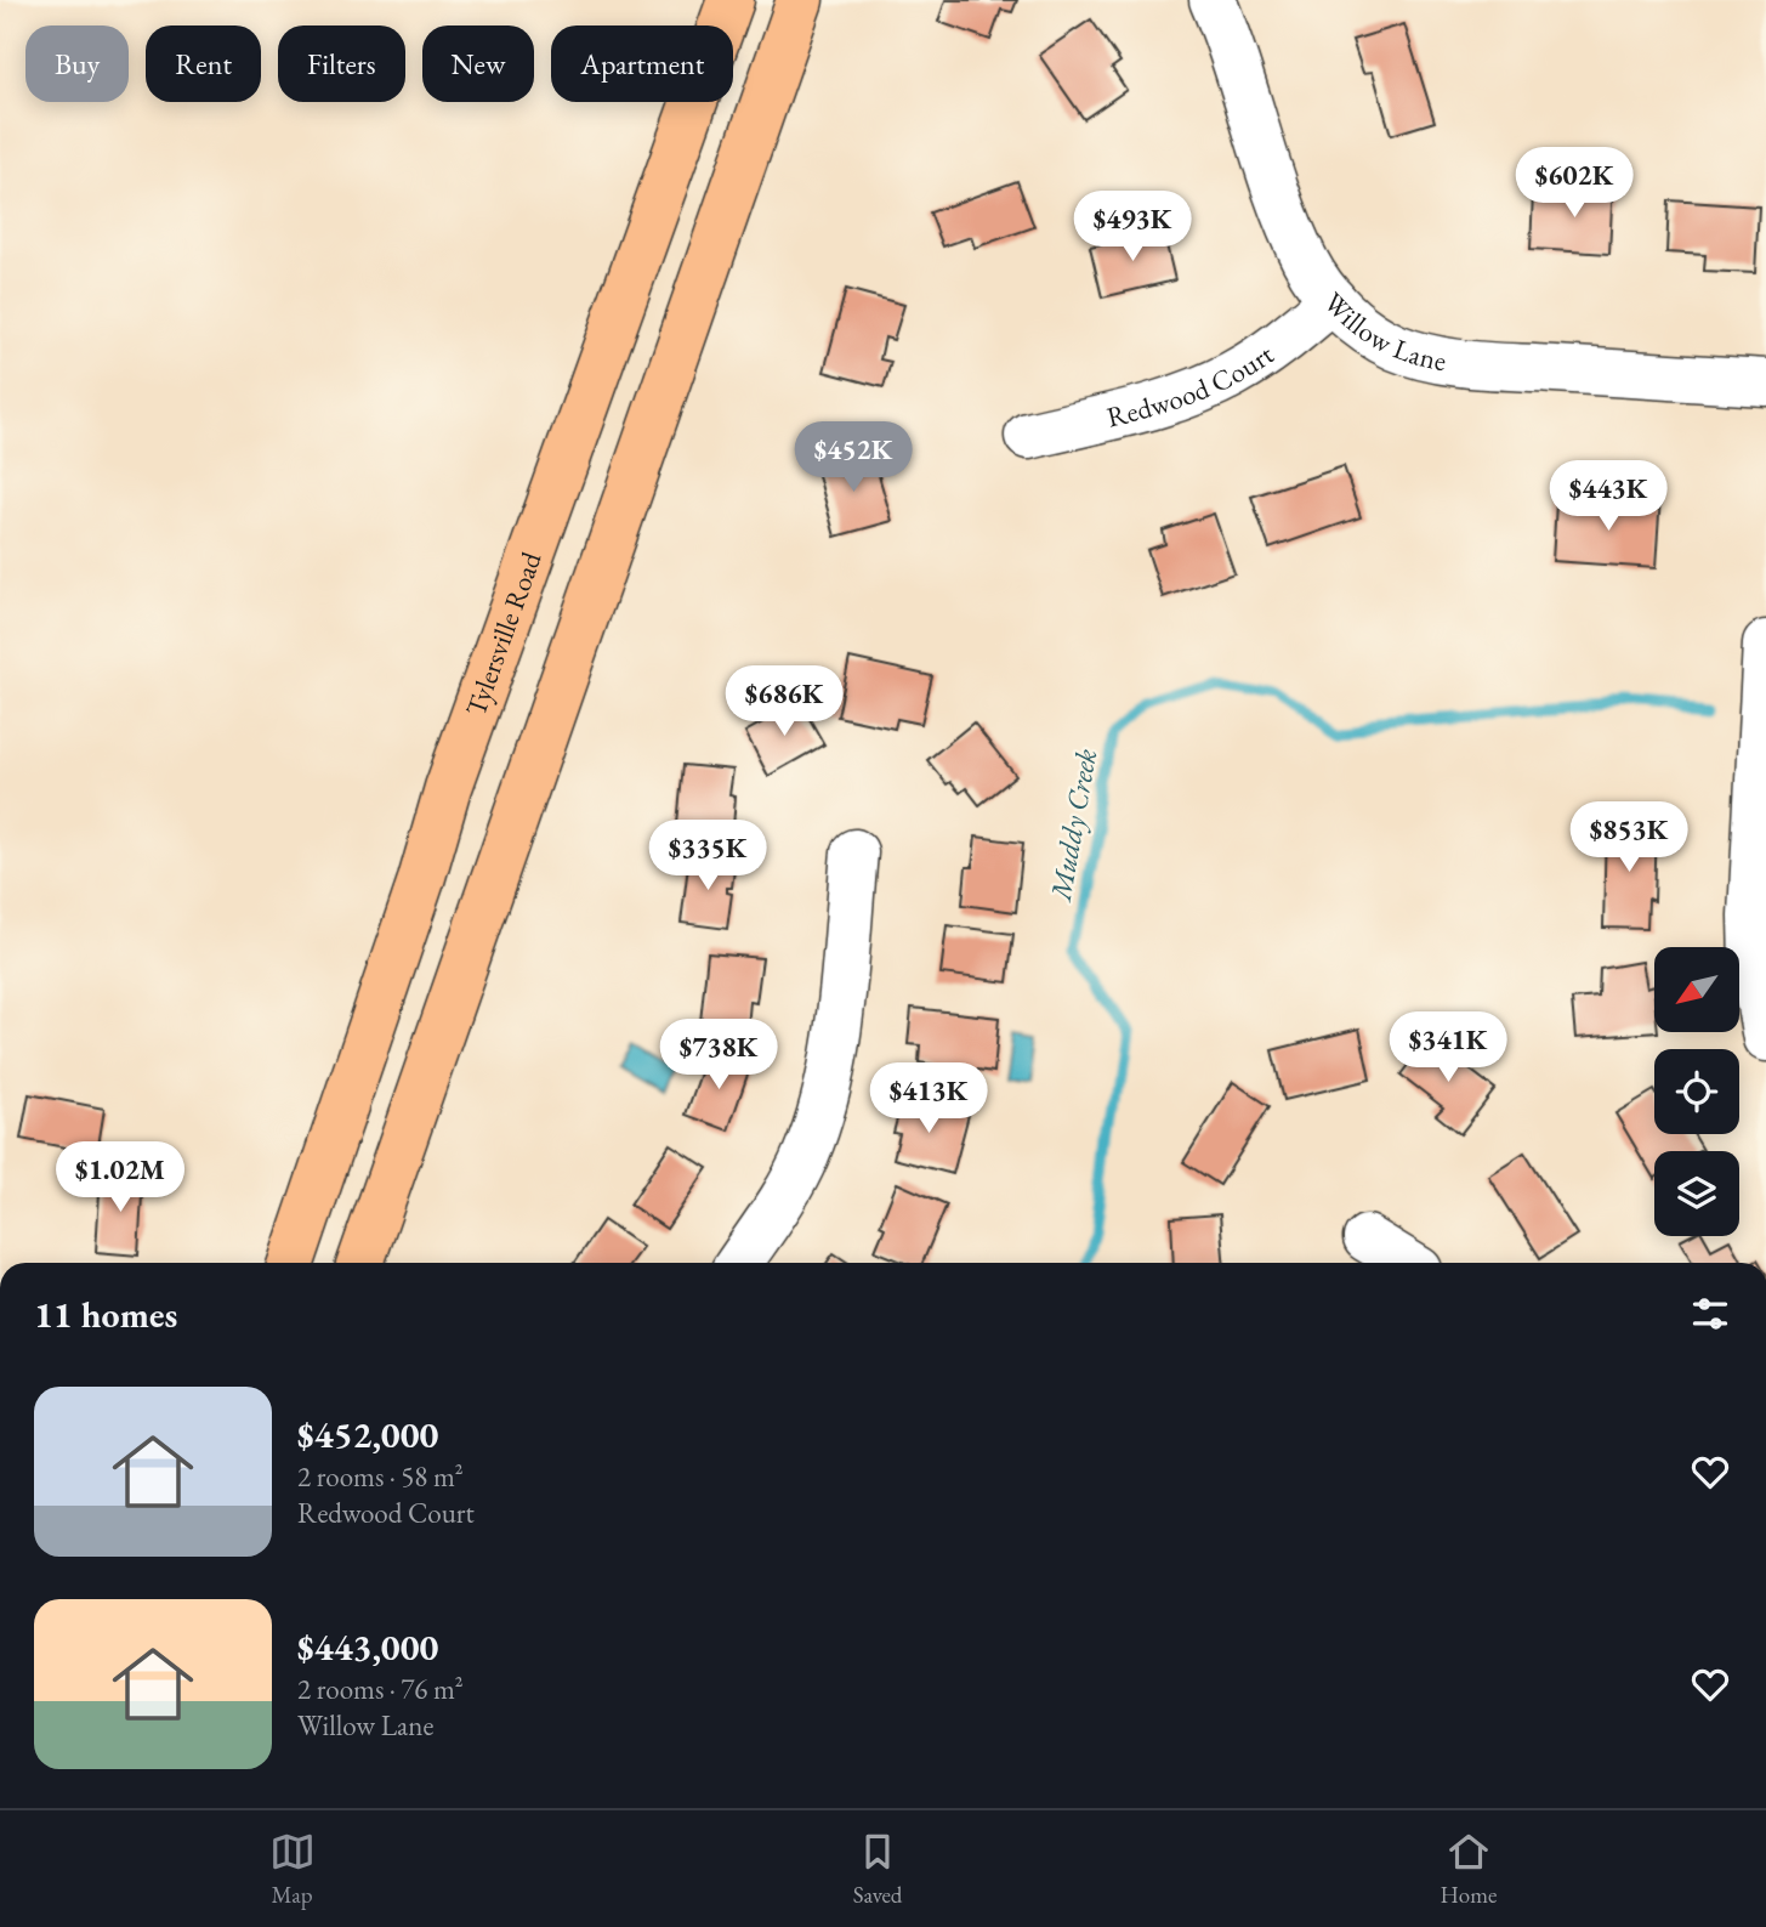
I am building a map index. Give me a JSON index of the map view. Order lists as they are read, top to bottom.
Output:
{
  "streets": {
    "main road": ["Tylersville Road"],
    "street": ["Willow Lane", "Redwood Court"]
  },
  "crossings": [
    ["Willow Lane", "Redwood Court"]
  ],
  "water": ["Muddy Creek"],
  "north": "bottom left",
  "page": {
    "chip": [
      "Buy",
      "Rent",
      "Filters",
      "New",
      "Apartment"
    ],
    "price": [
      "$602K",
      "$493K",
      "$452K",
      "$443K",
      "$686K",
      "$853K",
      "$335K",
      "$341K",
      "$738K",
      "$413K",
      "$1.02M"
    ],
    "heading": "11 homes",
    "list": [
      {
        "name": "$452,000",
        "note": "2 rooms · 58 m² · Redwood Court"
      },
      {
        "name": "$443,000",
        "note": "2 rooms · 76 m² · Willow Lane"
      }
    ],
    "tabs": ["Map", "Saved", "Home"]
  }
}
